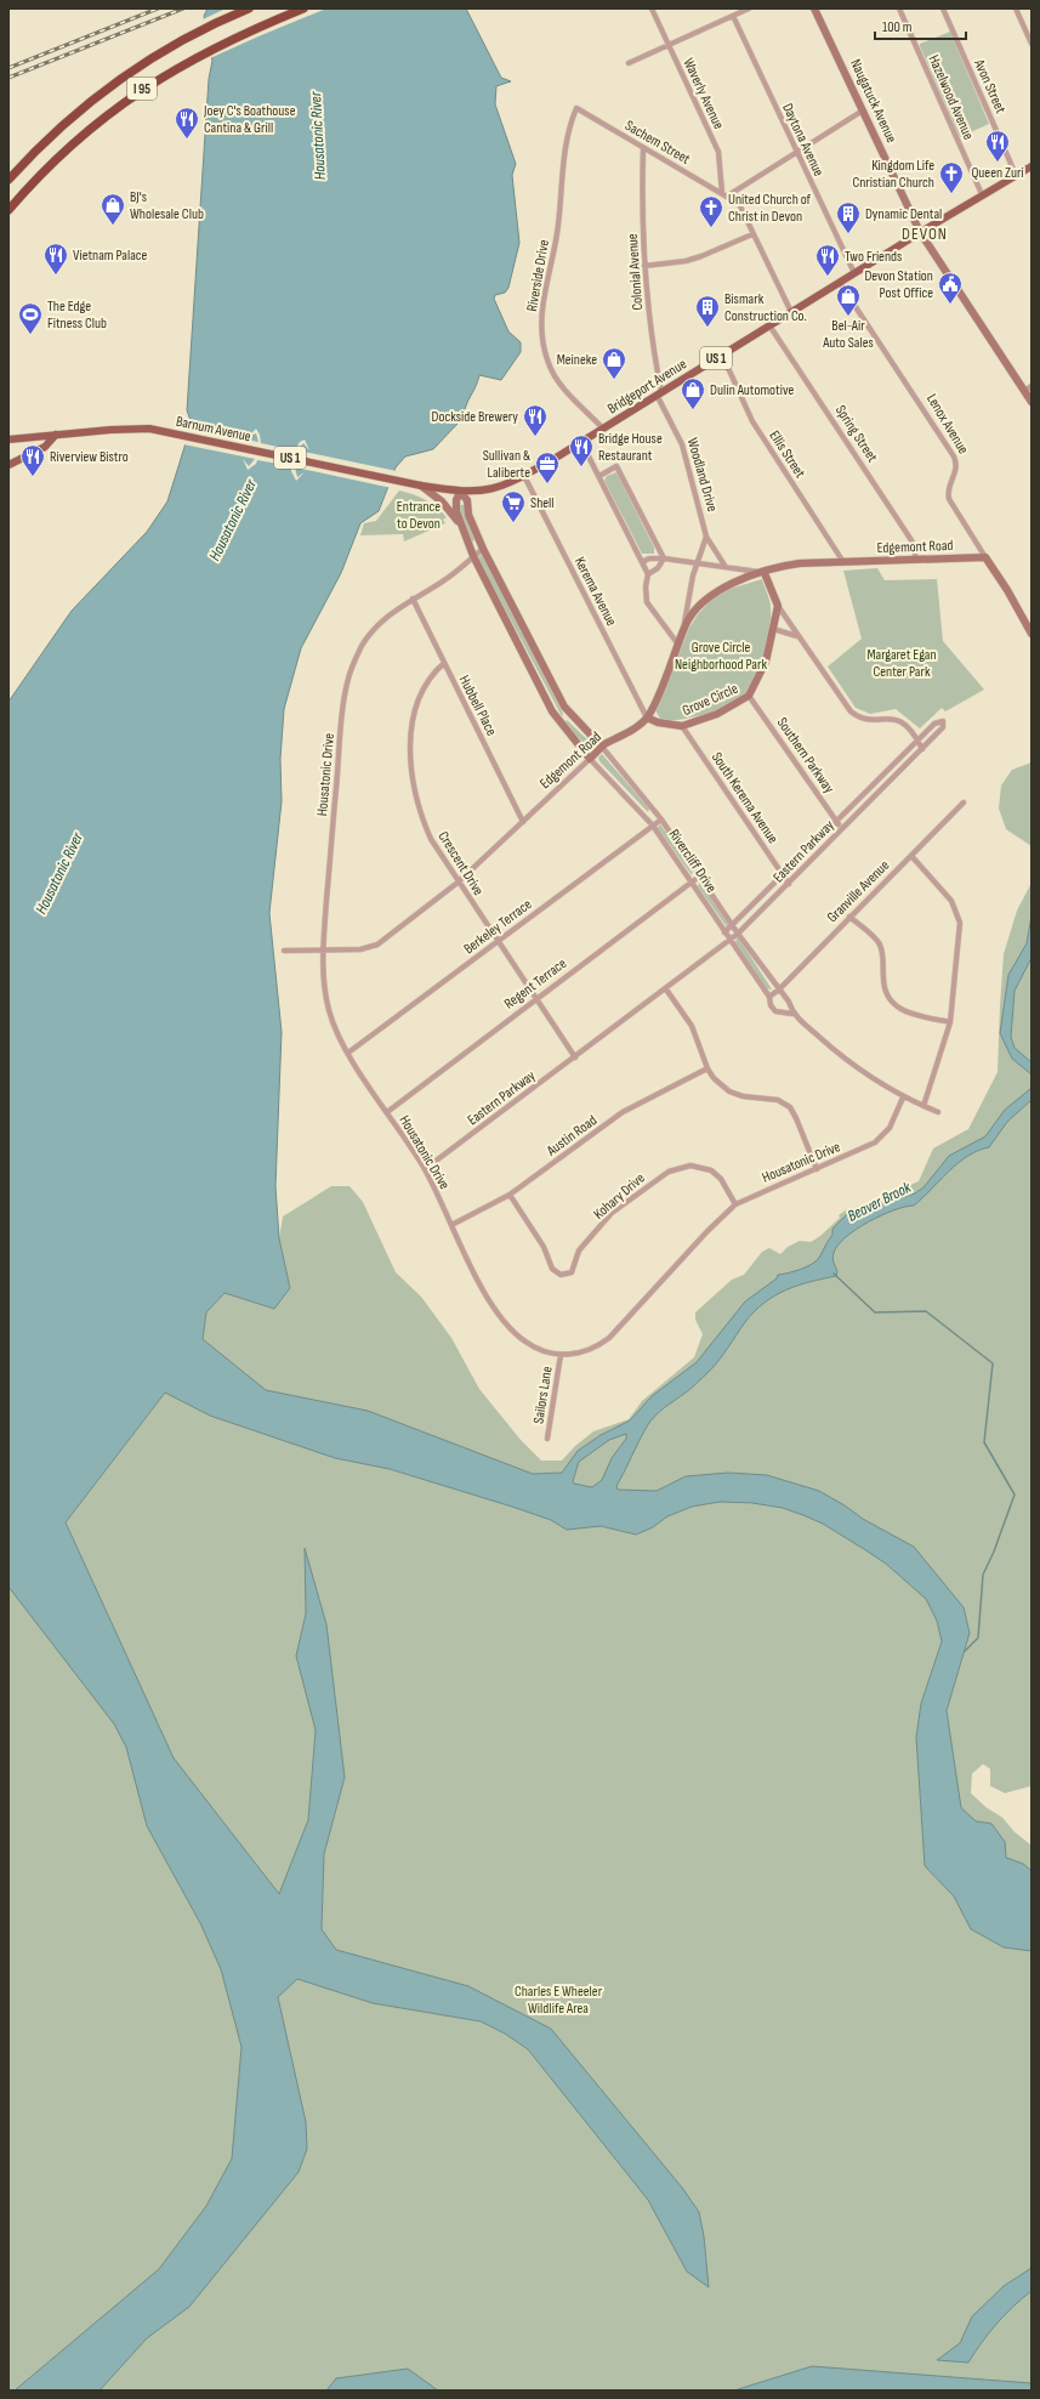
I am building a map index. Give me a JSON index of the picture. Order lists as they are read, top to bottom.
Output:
{
  "streets": {
    "highway": ["I 95"],
    "main road": ["US 1", "Bridgeport Avenue", "Barnum Avenue"],
    "street": [
      "Avon Street",
      "Waverly Avenue",
      "Hazelwood Avenue",
      "Naugatuck Avenue",
      "Daytona Avenue",
      "Sachem Street",
      "Colonial Avenue",
      "Riverside Drive",
      "Lenox Avenue",
      "Spring Street",
      "Ellis Street",
      "Woodland Drive",
      "Edgemont Road",
      "Kerema Avenue",
      "Grove Circle",
      "Hubbell Place",
      "Southern Parkway",
      "Housatonic Drive",
      "South Kerema Avenue",
      "Eastern Parkway",
      "Rivercliff Drive",
      "Crescent Drive",
      "Granville Avenue",
      "Berkeley Terrace",
      "Regent Terrace",
      "Austin Road",
      "Kohary Drive",
      "Sailors Lane"
    ]
  },
  "crossings": [
    ["Avon Street", "Bridgeport Avenue"],
    ["Waverly Avenue", "Sachem Street"],
    ["Hazelwood Avenue", "Bridgeport Avenue"],
    ["Naugatuck Avenue", "Bridgeport Avenue"],
    ["Daytona Avenue", "Bridgeport Avenue"],
    ["Sachem Street", "Colonial Avenue"],
    ["Sachem Street", "Riverside Drive"],
    ["Colonial Avenue", "Bridgeport Avenue"],
    ["Colonial Avenue", "Woodland Drive"],
    ["Riverside Drive", "Bridgeport Avenue"],
    ["Bridgeport Avenue", "Lenox Avenue"],
    ["Bridgeport Avenue", "Barnum Avenue"],
    ["Bridgeport Avenue", "Spring Street"],
    ["Bridgeport Avenue", "Ellis Street"],
    ["Bridgeport Avenue", "Woodland Drive"],
    ["Bridgeport Avenue", "Kerema Avenue"],
    ["Bridgeport Avenue", "Rivercliff Drive"],
    ["Lenox Avenue", "Edgemont Road"],
    ["Spring Street", "Edgemont Road"],
    ["Ellis Street", "Edgemont Road"],
    ["Edgemont Road", "Kerema Avenue"],
    ["Edgemont Road", "Grove Circle"],
    ["Edgemont Road", "Hubbell Place"],
    ["Edgemont Road", "Housatonic Drive"],
    ["Edgemont Road", "Rivercliff Drive"],
    ["Edgemont Road", "Crescent Drive"],
    ["Kerema Avenue", "Grove Circle"],
    ["Grove Circle", "Southern Parkway"],
    ["Grove Circle", "South Kerema Avenue"],
    ["Hubbell Place", "Housatonic Drive"],
    ["Hubbell Place", "Crescent Drive"],
    ["Southern Parkway", "Eastern Parkway"],
    ["Housatonic Drive", "Eastern Parkway"],
    ["Housatonic Drive", "Rivercliff Drive"],
    ["Housatonic Drive", "Berkeley Terrace"],
    ["Housatonic Drive", "Regent Terrace"],
    ["Housatonic Drive", "Austin Road"],
    ["Housatonic Drive", "Kohary Drive"],
    ["Housatonic Drive", "Sailors Lane"],
    ["South Kerema Avenue", "Eastern Parkway"],
    ["Eastern Parkway", "Rivercliff Drive"],
    ["Eastern Parkway", "Crescent Drive"],
    ["Rivercliff Drive", "Granville Avenue"],
    ["Rivercliff Drive", "Berkeley Terrace"],
    ["Rivercliff Drive", "Regent Terrace"],
    ["Crescent Drive", "Berkeley Terrace"],
    ["Crescent Drive", "Regent Terrace"],
    ["Austin Road", "Kohary Drive"]
  ],
  "districts": ["DEVON"],
  "water": ["Housatonic River", "Beaver Brook"],
  "parks": [
    "Entrance to Devon",
    "Grove Circle Neighborhood Park",
    "Margaret Egan Center Park",
    "Charles E Wheeler Wildlife Area"
  ],
  "places": {
    "restaurant": [
      "Joey C's Boathouse Cantina & Grill",
      "Queen Zuri",
      "Vietnam Palace",
      "Two Friends",
      "Dockside Brewery",
      "Bridge House Restaurant",
      "Riverview Bistro"
    ],
    "church": ["Kingdom Life Cnristian Church", "United Church of Christ in Devon"],
    "shop": [
      "BJ's Wholesale Club",
      "Bel-Air Auto Sales",
      "Meineke",
      "Dulin Automotive"
    ],
    "building": ["Dynamic Dental", "Bismark Construction Co."],
    "public building": ["Devon Station Post Office"],
    "sports": ["The Edge Fitness Club"],
    "office": ["Sullivan & Laliberte"],
    "supermarket": ["Shell"]
  },
  "scale_bar": "100 m"
}
